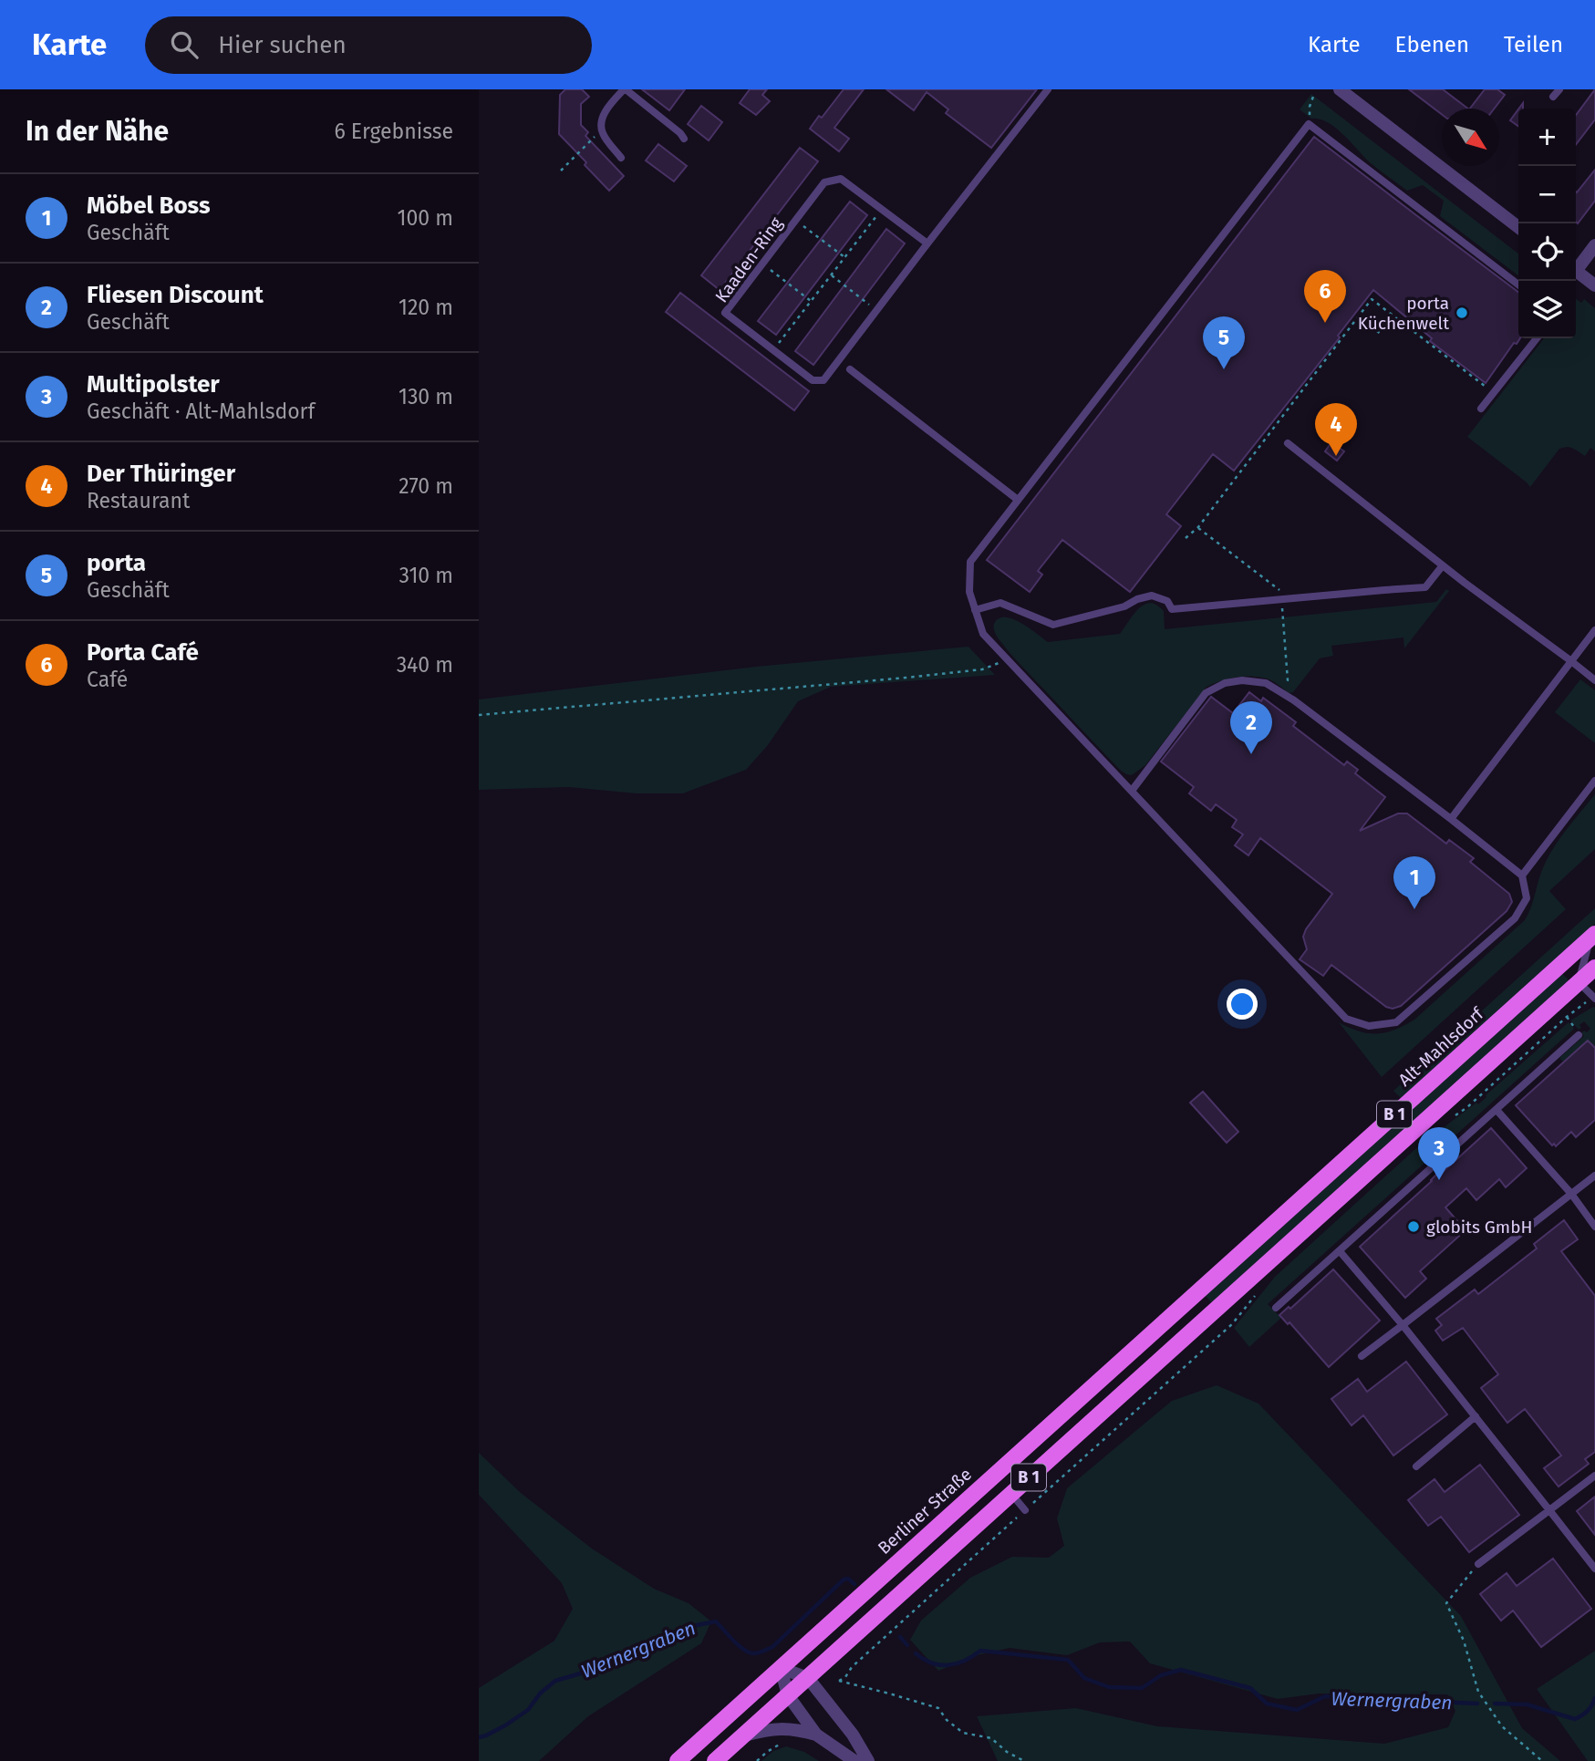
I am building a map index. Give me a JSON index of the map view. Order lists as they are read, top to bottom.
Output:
{
  "streets": {
    "main road": ["Alt-Mahlsdorf", "B 1", "Berliner Straße"],
    "lane": ["Kaaden-Ring"]
  },
  "crossings": [
    ["Alt-Mahlsdorf", "Berliner Straße"]
  ],
  "water": ["Wernergraben"],
  "places": ["porta Küchenwelt", "globits GmbH"],
  "north": "bottom right",
  "page": {
    "header": "Karte",
    "search": "Hier suchen",
    "nav": ["Karte", "Ebenen", "Teilen"],
    "heading": ["In der Nähe", "6 Ergebnisse"],
    "map_buttons": ["+", "−"],
    "list": [
      {
        "mark": "1",
        "name": "Möbel Boss",
        "note": "Geschäft",
        "value": "100 m"
      },
      {
        "mark": "2",
        "name": "Fliesen Discount",
        "note": "Geschäft",
        "value": "120 m"
      },
      {
        "mark": "3",
        "name": "Multipolster",
        "note": "Geschäft · Alt-Mahlsdorf",
        "value": "130 m"
      },
      {
        "mark": "4",
        "name": "Der Thüringer",
        "note": "Restaurant",
        "value": "270 m"
      },
      {
        "mark": "5",
        "name": "porta",
        "note": "Geschäft",
        "value": "310 m"
      },
      {
        "mark": "6",
        "name": "Porta Café",
        "note": "Café",
        "value": "340 m"
      }
    ],
    "pins": [
      "6",
      "5",
      "4",
      "2",
      "1",
      "3"
    ]
  }
}
